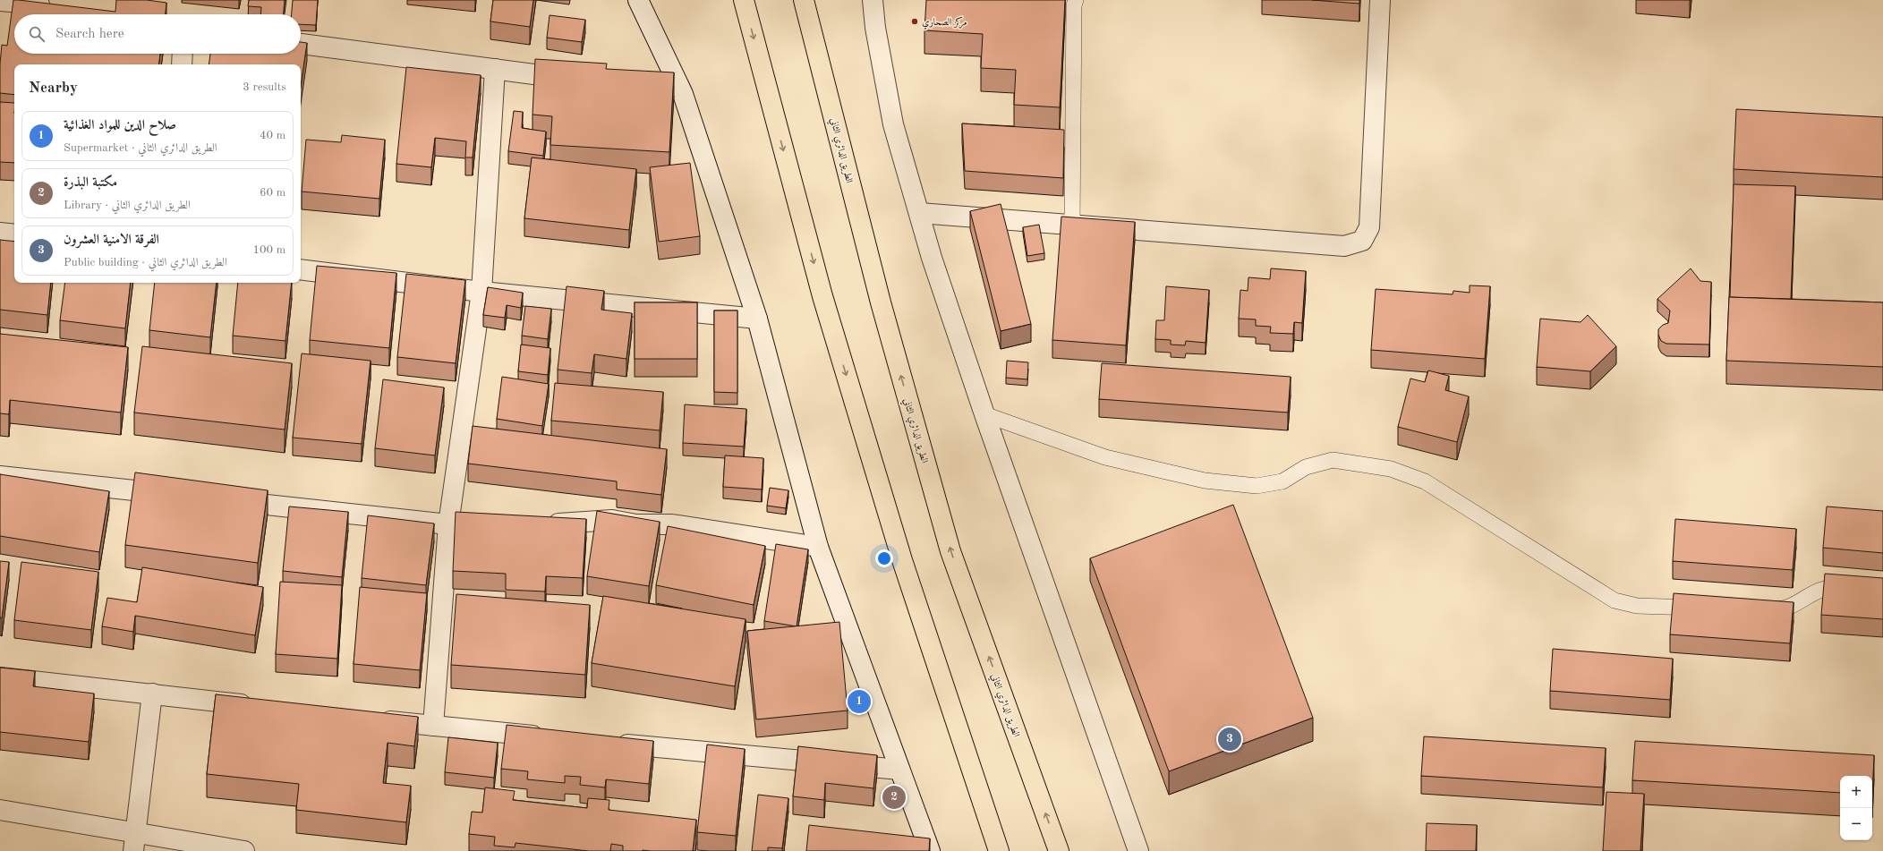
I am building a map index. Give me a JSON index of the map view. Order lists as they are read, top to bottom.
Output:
{
  "streets": {
    "highway": ["الطريق الدائري الثاني"]
  },
  "places": ["مركز الصحاري"],
  "page": {
    "search": "Search here",
    "heading": ["Nearby", "3 results"],
    "list": [
      {
        "mark": "1",
        "name": "صلاح الدين للمواد الغذائية",
        "note": "Supermarket · الطريق الدائري الثاني",
        "value": "40 m"
      },
      {
        "mark": "2",
        "name": "مكتبة البذرة",
        "note": "Library · الطريق الدائري الثاني",
        "value": "60 m"
      },
      {
        "mark": "3",
        "name": "الفرقة الامنية العشرون",
        "note": "Public building · الطريق الدائري الثاني",
        "value": "100 m"
      }
    ],
    "pins": ["1", "3", "2"],
    "map_buttons": ["+", "−"]
  }
}
